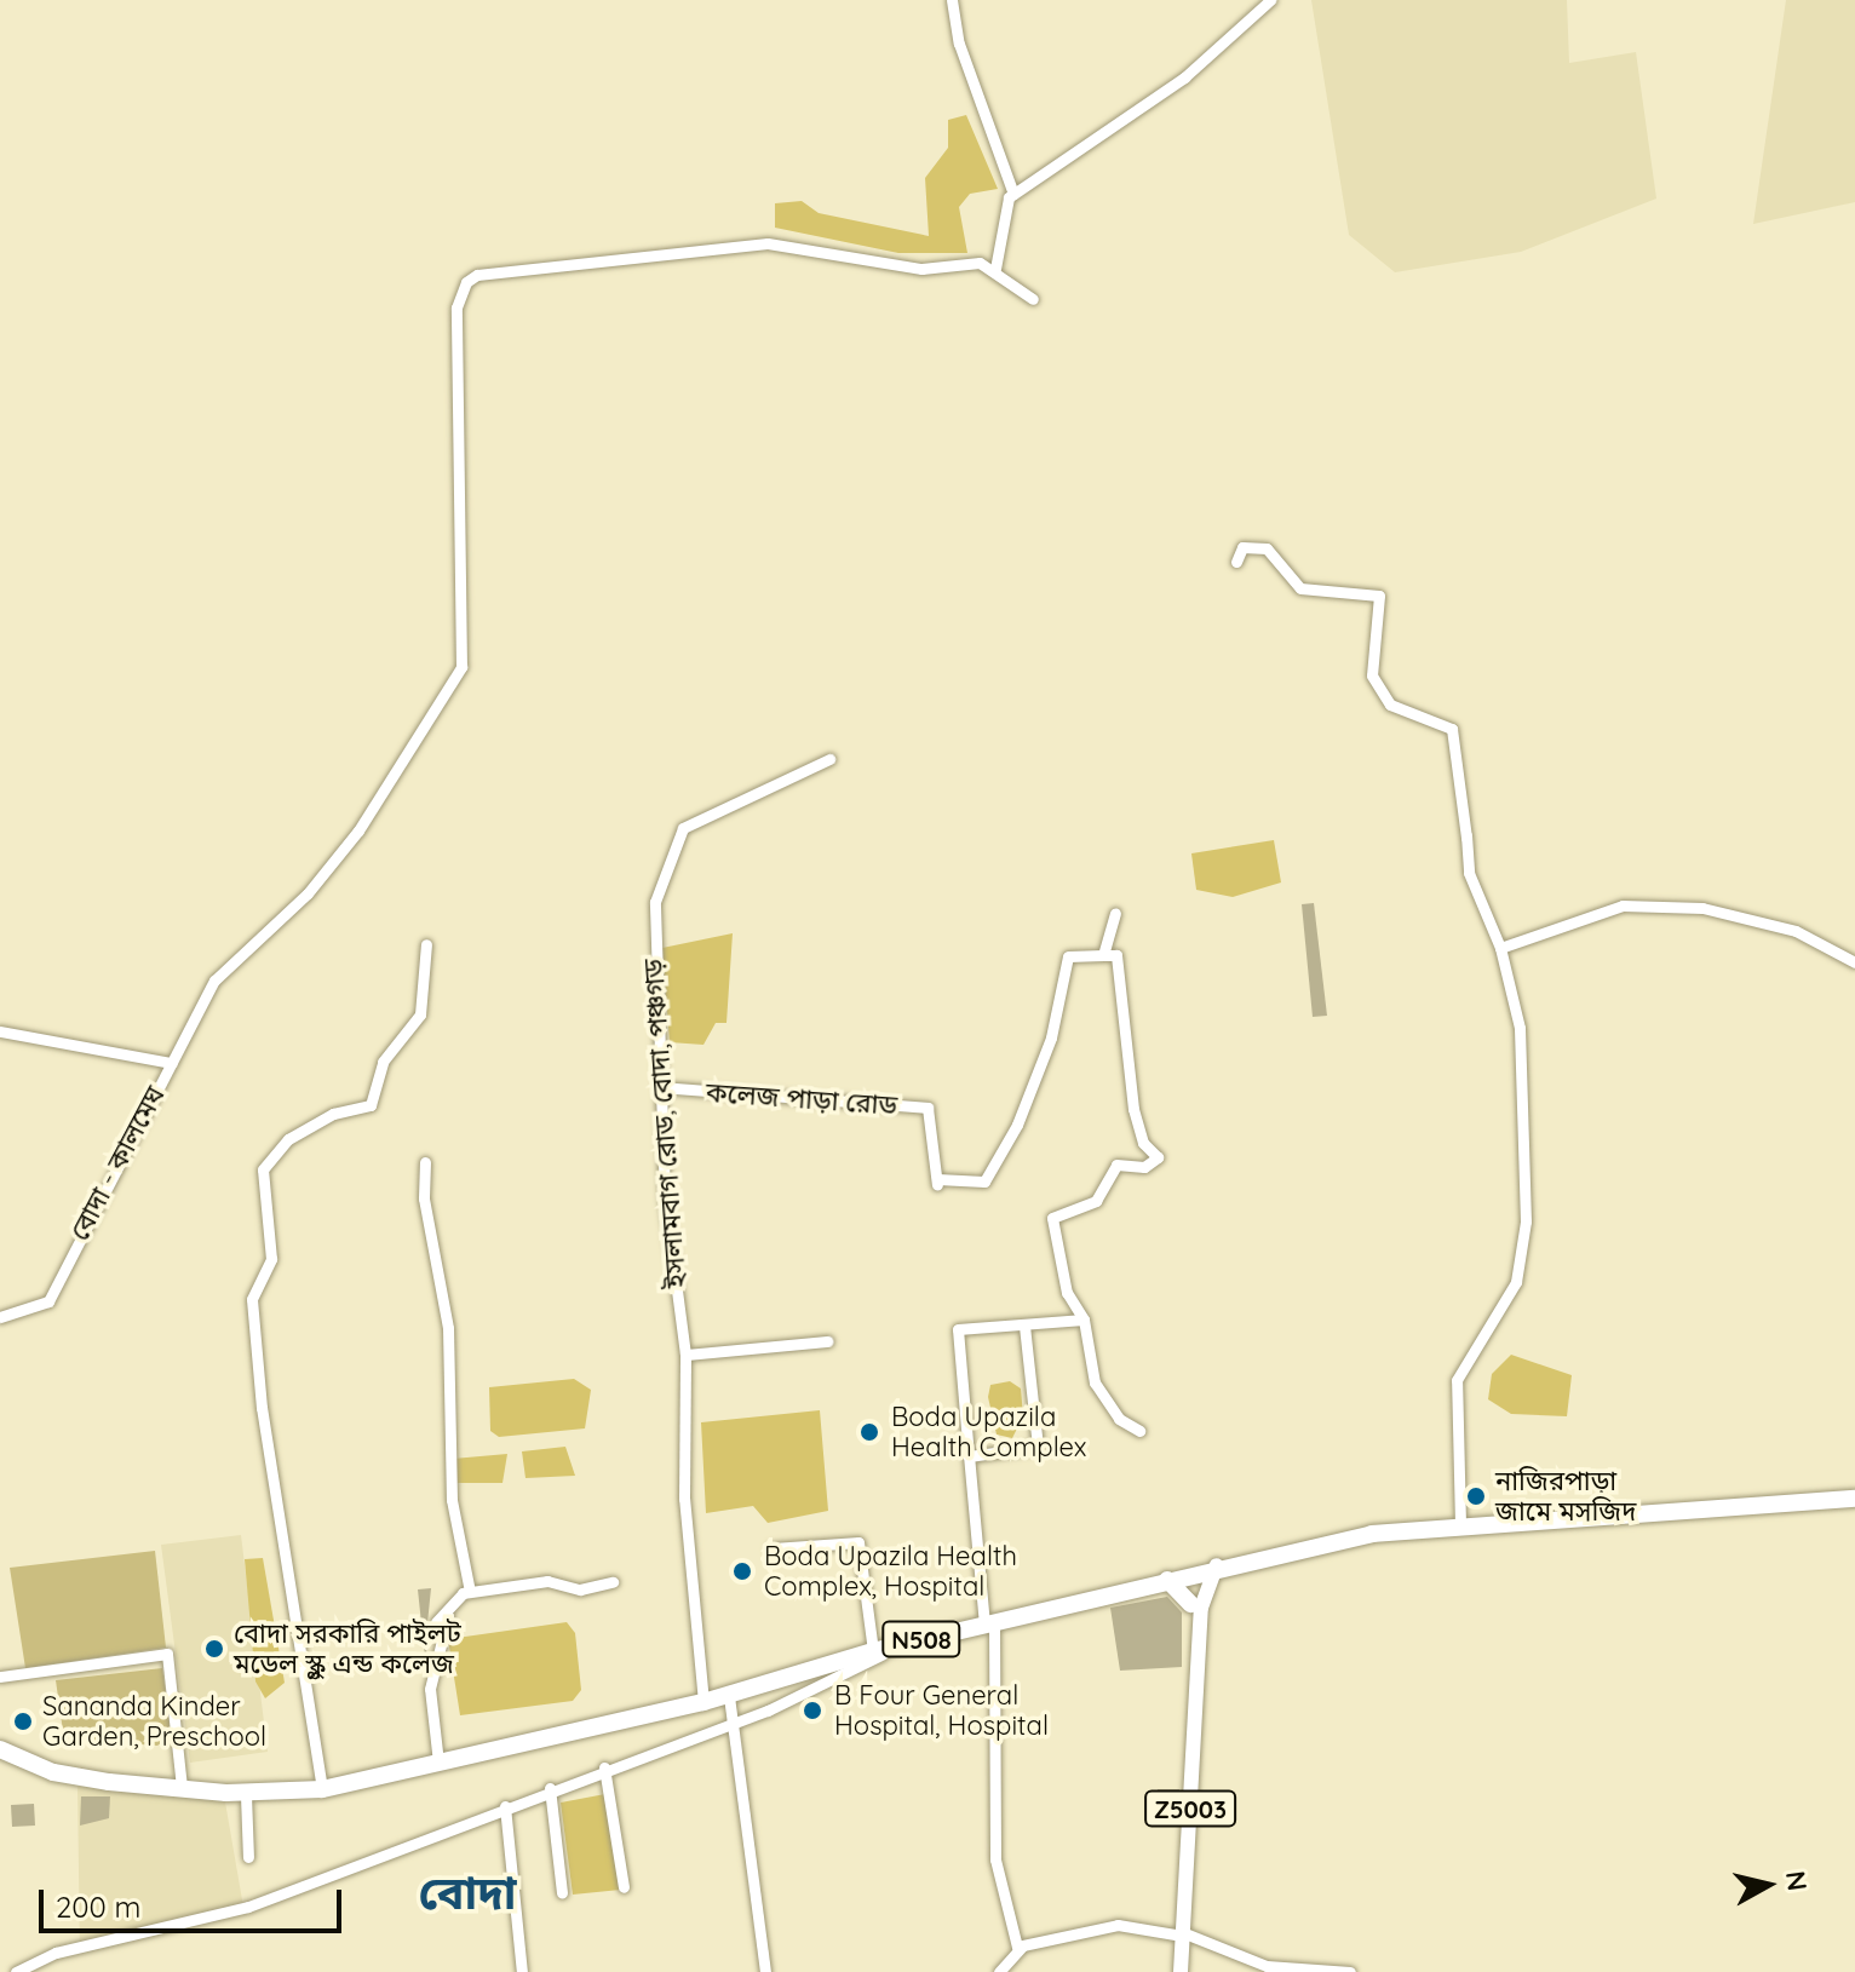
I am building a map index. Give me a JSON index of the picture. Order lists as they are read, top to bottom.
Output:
{
  "streets": {
    "highway": ["N508"],
    "main road": ["Z5003"],
    "street": ["কলেজ পাড়া রোড", "ইসলামবাগ রোড, বোদা, পঞ্চগড়", "বোদা - কালমেঘ"]
  },
  "crossings": [
    ["কলেজ পাড়া রোড", "ইসলামবাগ রোড, বোদা, পঞ্চগড়"],
    ["ইসলামবাগ রোড, বোদা, পঞ্চগড়", "N508"],
    ["N508", "Z5003"]
  ],
  "districts": ["বোদা"],
  "places": [
    "Boda Upazila Health Complex",
    "নাজিরপাড়া জামে মসজিদ",
    "Boda Upazila Health Complex, Hospital",
    "বোদা সরকারি পাইলট মডেল স্কুল এন্ড কলেজ",
    "B Four General Hospital, Hospital",
    "Sananda Kinder Garden, Preschool"
  ],
  "scale_bar": "200 m",
  "north": "right"
}
